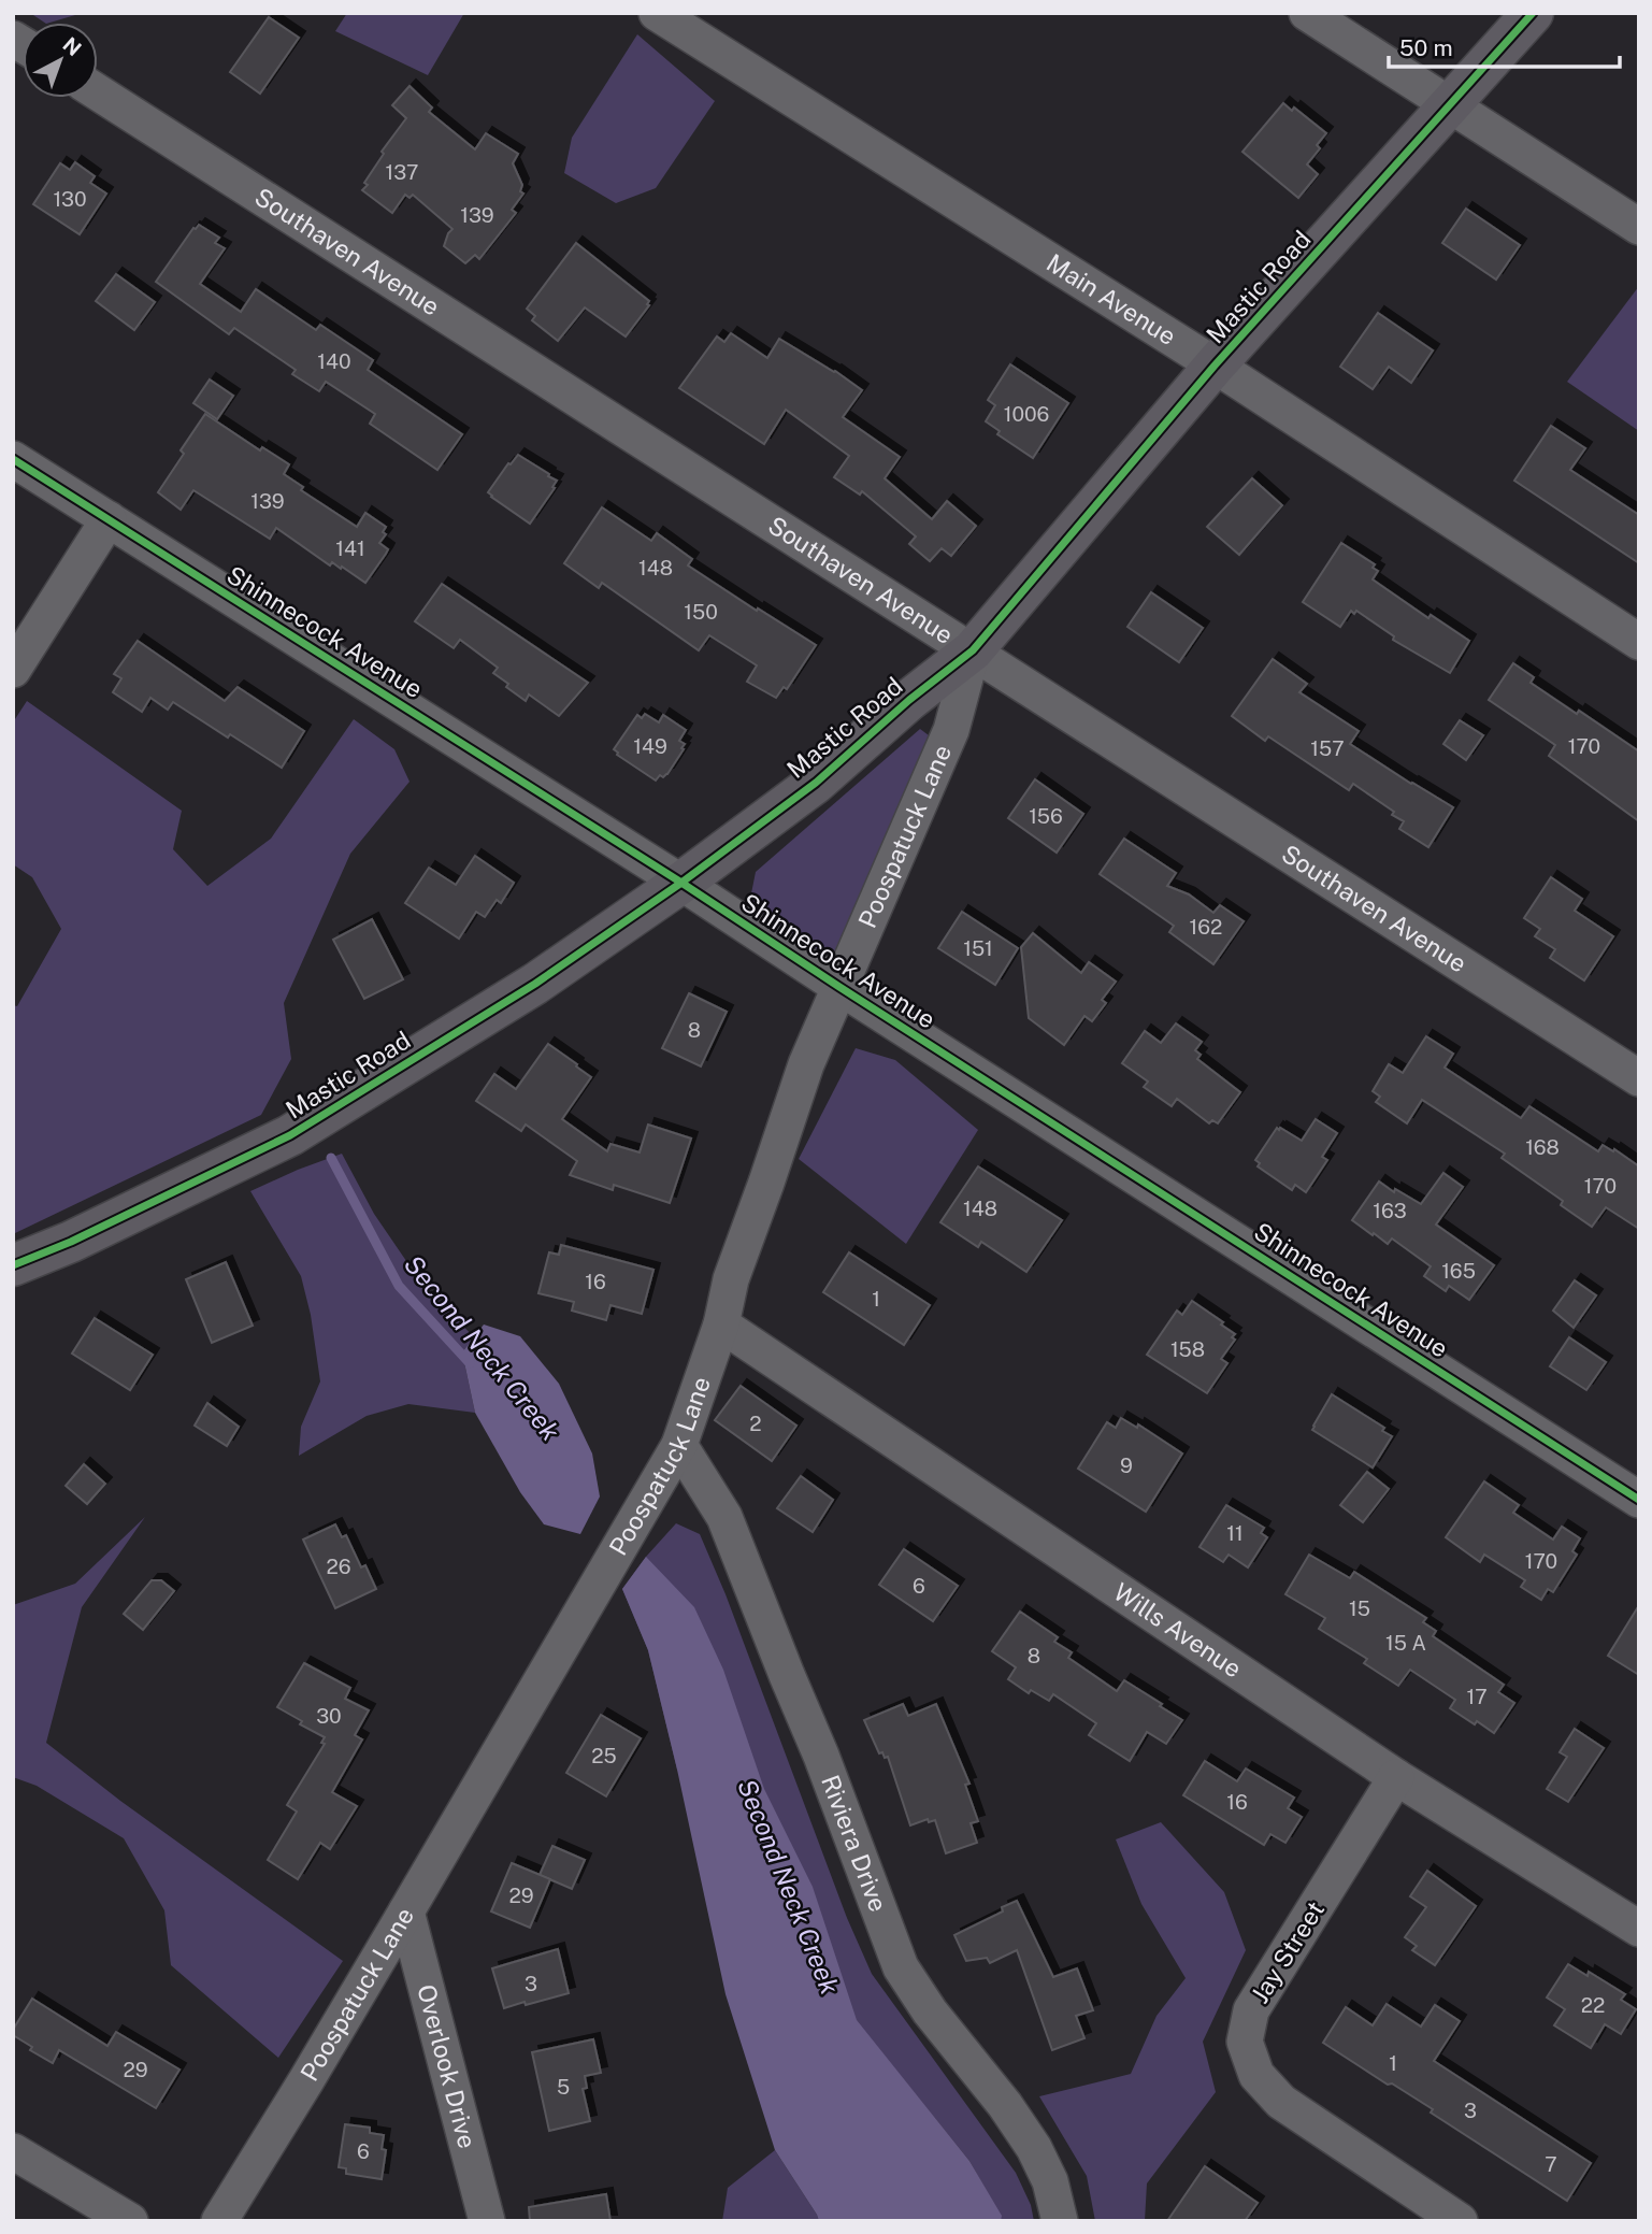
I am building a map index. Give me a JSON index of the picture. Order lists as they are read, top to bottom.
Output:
{
  "streets": {
    "main road": ["Mastic Road"],
    "street": [
      "Southaven Avenue",
      "Main Avenue",
      "Shinnecock Avenue",
      "Poospatuck Lane",
      "Wills Avenue",
      "Riviera Drive",
      "Jay Street",
      "Overlook Drive"
    ]
  },
  "crossings": [
    ["Southaven Avenue", "Mastic Road"],
    ["Southaven Avenue", "Poospatuck Lane"],
    ["Mastic Road", "Main Avenue"],
    ["Mastic Road", "Shinnecock Avenue"],
    ["Mastic Road", "Poospatuck Lane"],
    ["Shinnecock Avenue", "Poospatuck Lane"],
    ["Poospatuck Lane", "Wills Avenue"],
    ["Poospatuck Lane", "Riviera Drive"],
    ["Poospatuck Lane", "Overlook Drive"],
    ["Wills Avenue", "Jay Street"]
  ],
  "water": ["Second Neck Creek"],
  "house_numbers": [
    "137",
    "130",
    "139",
    "140",
    "1006",
    "139",
    "141",
    "148",
    "150",
    "149",
    "170",
    "157",
    "156",
    "162",
    "151",
    "8",
    "168",
    "170",
    "148",
    "163",
    "165",
    "16",
    "1",
    "158",
    "2",
    "9",
    "11",
    "170",
    "26",
    "6",
    "15",
    "15 A",
    "8",
    "17",
    "30",
    "25",
    "16",
    "29",
    "3",
    "22",
    "1",
    "29",
    "5",
    "3",
    "6",
    "7"
  ],
  "scale_bar": "50 m",
  "north": "top right"
}
